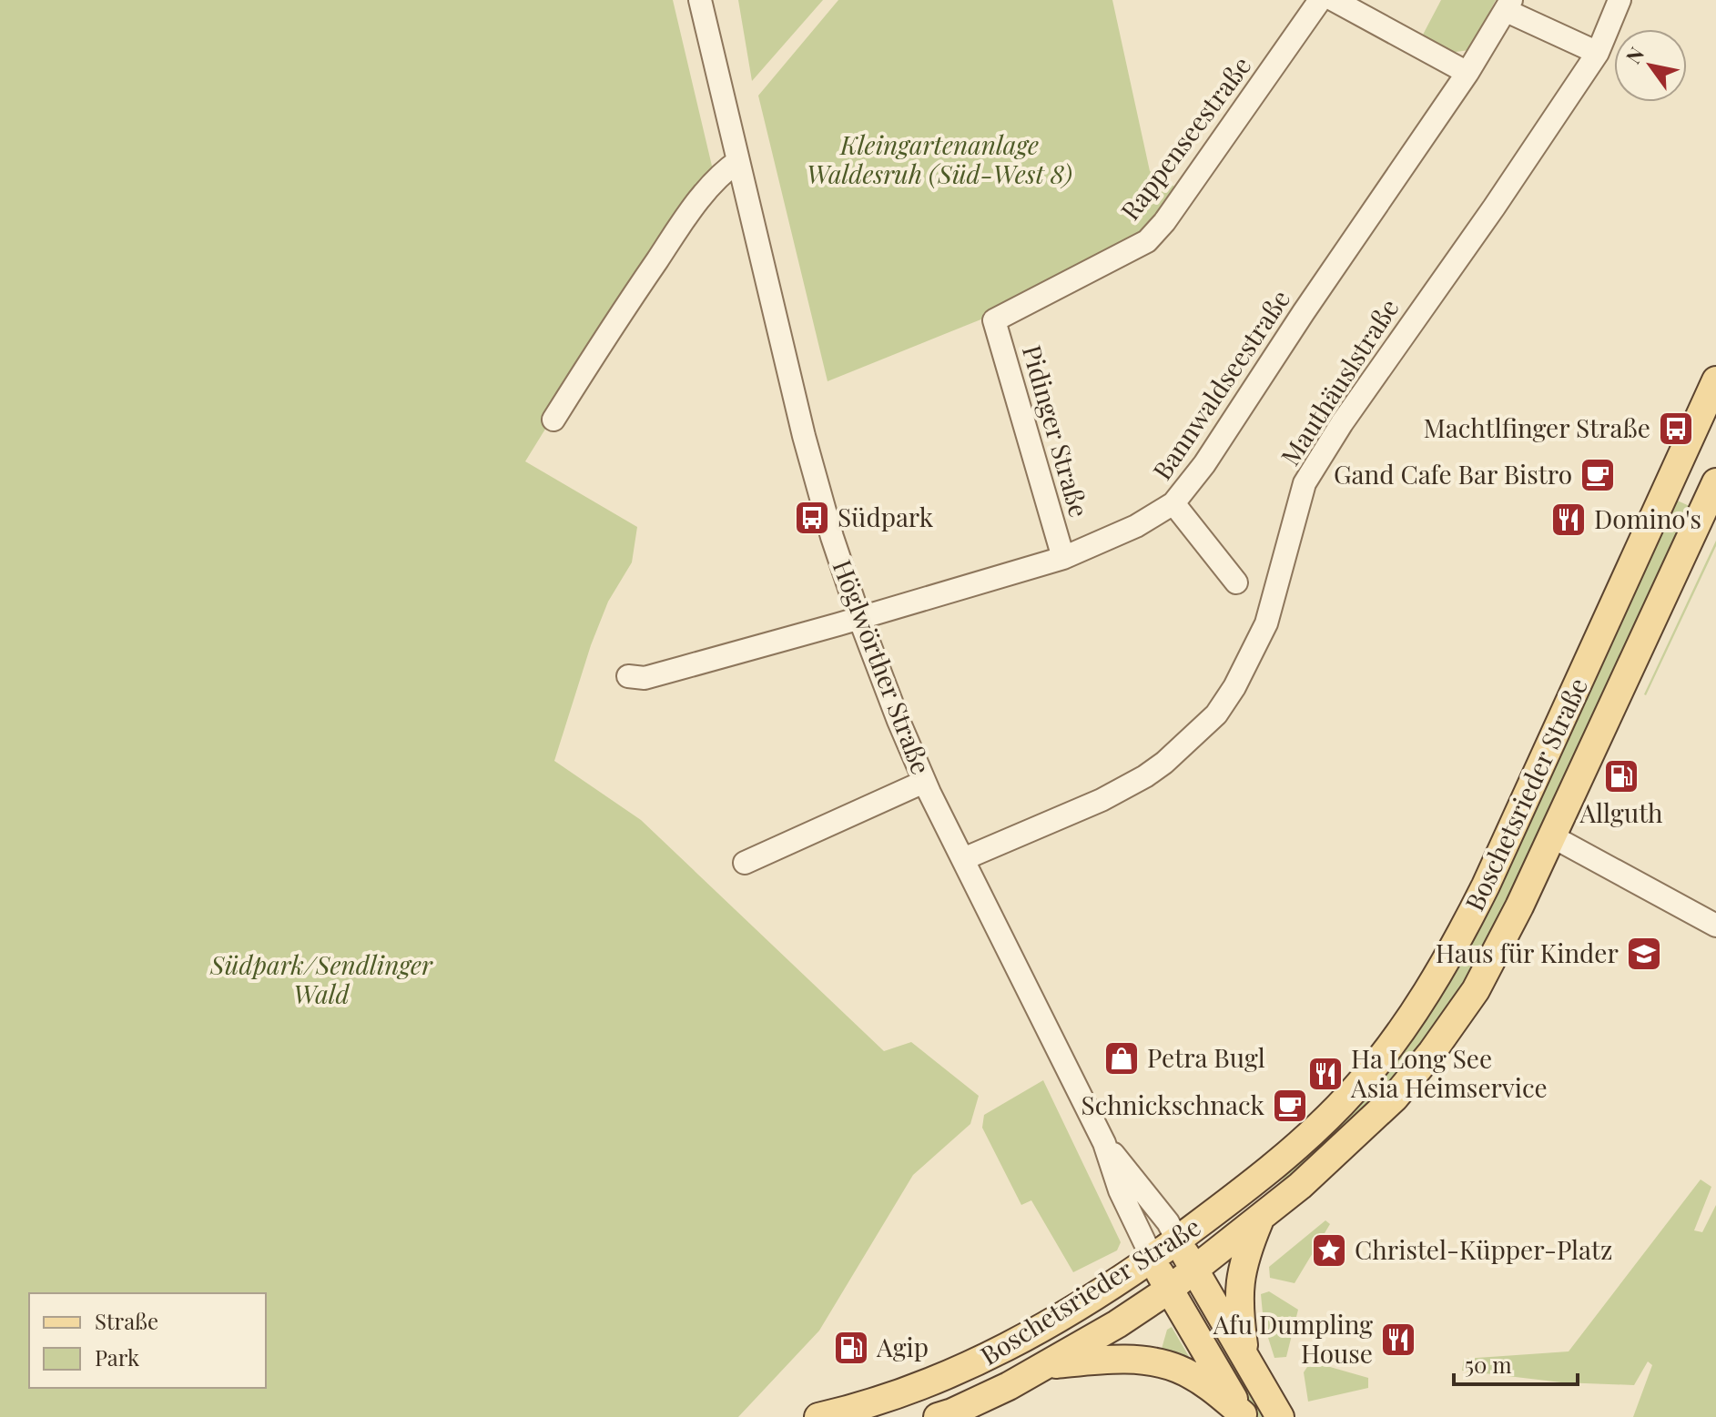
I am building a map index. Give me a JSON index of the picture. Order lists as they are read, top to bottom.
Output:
{
  "streets": {
    "main road": ["Höglwörther Straße", "Boschetsrieder Straße"],
    "street": [
      "Rappenseestraße",
      "Mauthäuslstraße",
      "Bannwaldseestraße",
      "Pidinger Straße"
    ]
  },
  "crossings": [
    ["Rappenseestraße", "Pidinger Straße"],
    ["Mauthäuslstraße", "Höglwörther Straße"],
    ["Bannwaldseestraße", "Pidinger Straße"],
    ["Bannwaldseestraße", "Höglwörther Straße"],
    ["Höglwörther Straße", "Boschetsrieder Straße"]
  ],
  "parks": ["Kleingartenanlage Waldesruh (Süd-West 8)", "Südpark/Sendlinger Wald"],
  "places": {
    "bus stop": ["Machtlfinger Straße", "Südpark"],
    "cafe": ["Gand Cafe Bar Bistro", "Schnickschnack"],
    "restaurant": ["Domino's", "Ha Long See Asia Heimservice", "Afu Dumpling House"],
    "fuel station": ["Allguth", "Agip"],
    "school or university": ["Haus für Kinder"],
    "shop": ["Petra Bugl"],
    "place": ["Christel-Küpper-Platz"]
  },
  "legend": ["Straße", "Park"],
  "scale_bar": "50 m",
  "north": "top left"
}
